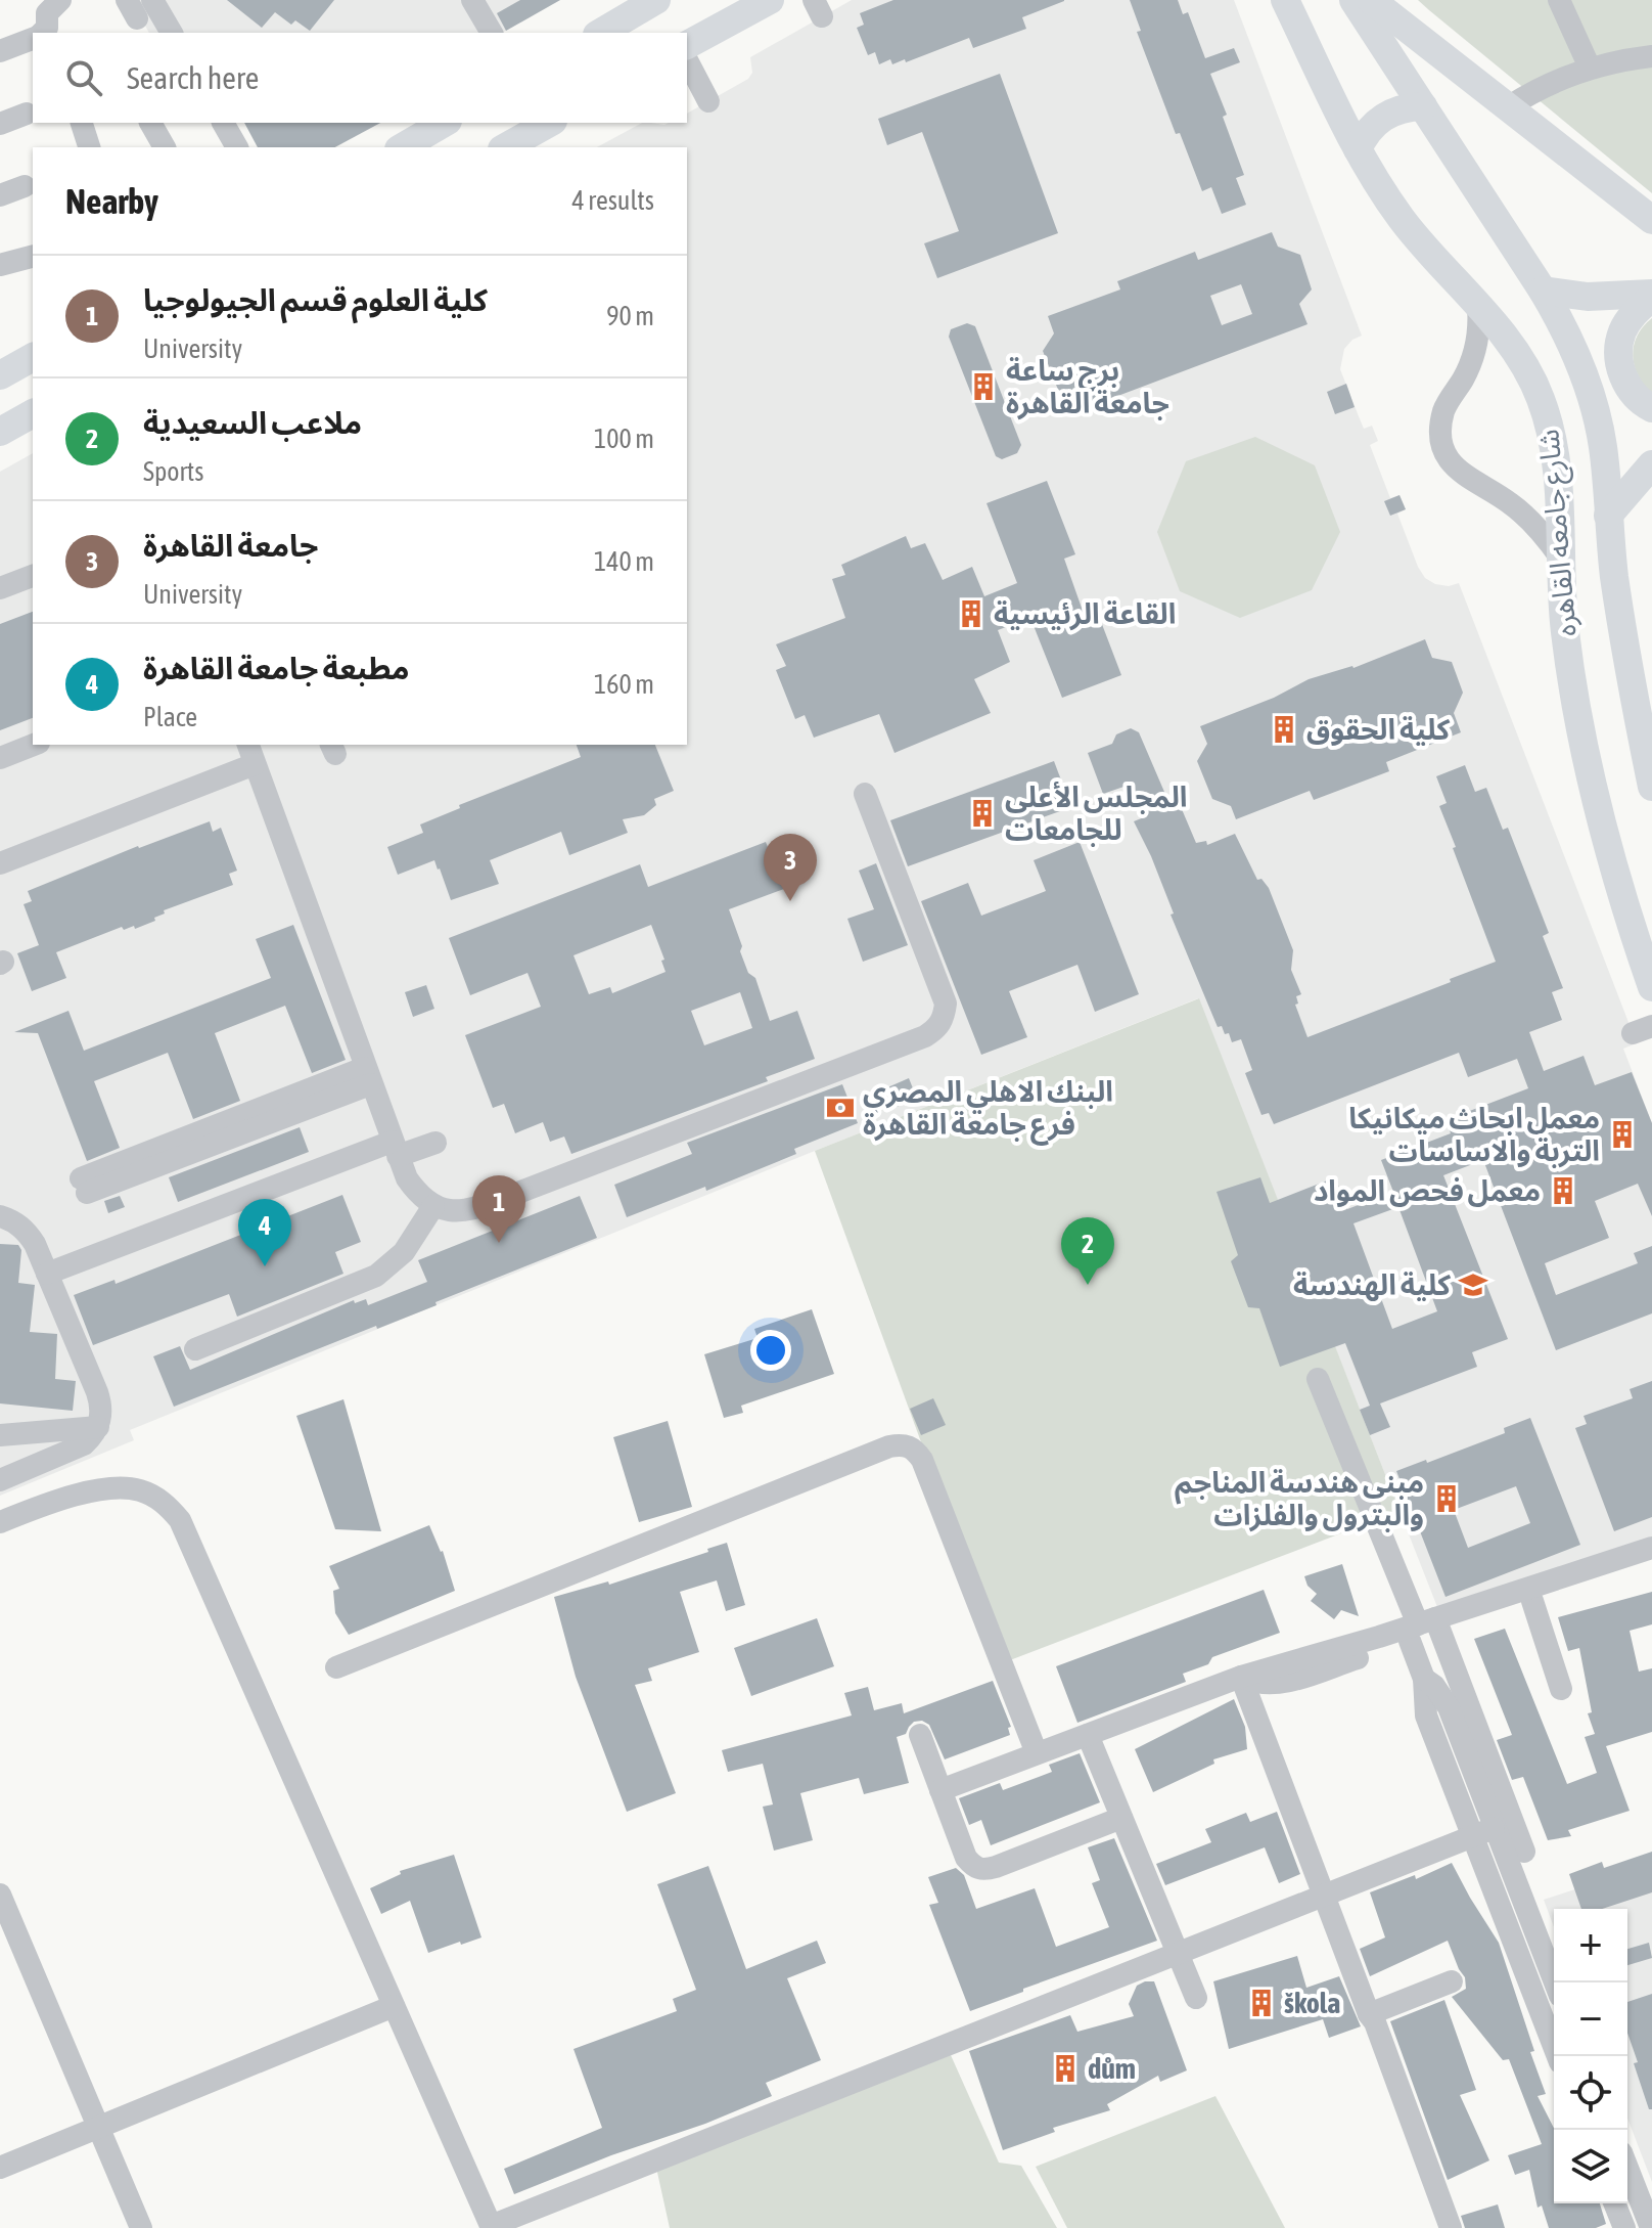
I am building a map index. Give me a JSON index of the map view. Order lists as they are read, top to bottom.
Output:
{
  "streets": {
    "main road": ["شارع جامعه القاهره"]
  },
  "places": {
    "building": [
      "برج ساعة جامعة القاهرة",
      "القاعة الرئيسية",
      "كلية الحقوق",
      "المجلس الأعلى للجامعات",
      "معمل ابحاث ميكانيكا التربة والاساسات",
      "معمل فحص المواد",
      "مبنى هندسة المناجم والبترول والفلزات",
      "škola",
      "dům"
    ],
    "bank": ["البنك الاهلي المصري فرع جامعة القاهرة"],
    "school or university": ["كلية الهندسة"]
  },
  "page": {
    "search": "Search here",
    "heading": ["Nearby", "4 results"],
    "list": [
      {
        "mark": "1",
        "name": "كلية العلوم قسم الجيولوجيا",
        "note": "University",
        "value": "90 m"
      },
      {
        "mark": "2",
        "name": "ملاعب السعيدية",
        "note": "Sports",
        "value": "100 m"
      },
      {
        "mark": "3",
        "name": "جامعة القاهرة",
        "note": "University",
        "value": "140 m"
      },
      {
        "mark": "4",
        "name": "مطبعة جامعة القاهرة",
        "note": "Place",
        "value": "160 m"
      }
    ],
    "pins": [
      "3",
      "1",
      "4",
      "2"
    ],
    "map_buttons": ["+", "−"]
  }
}
